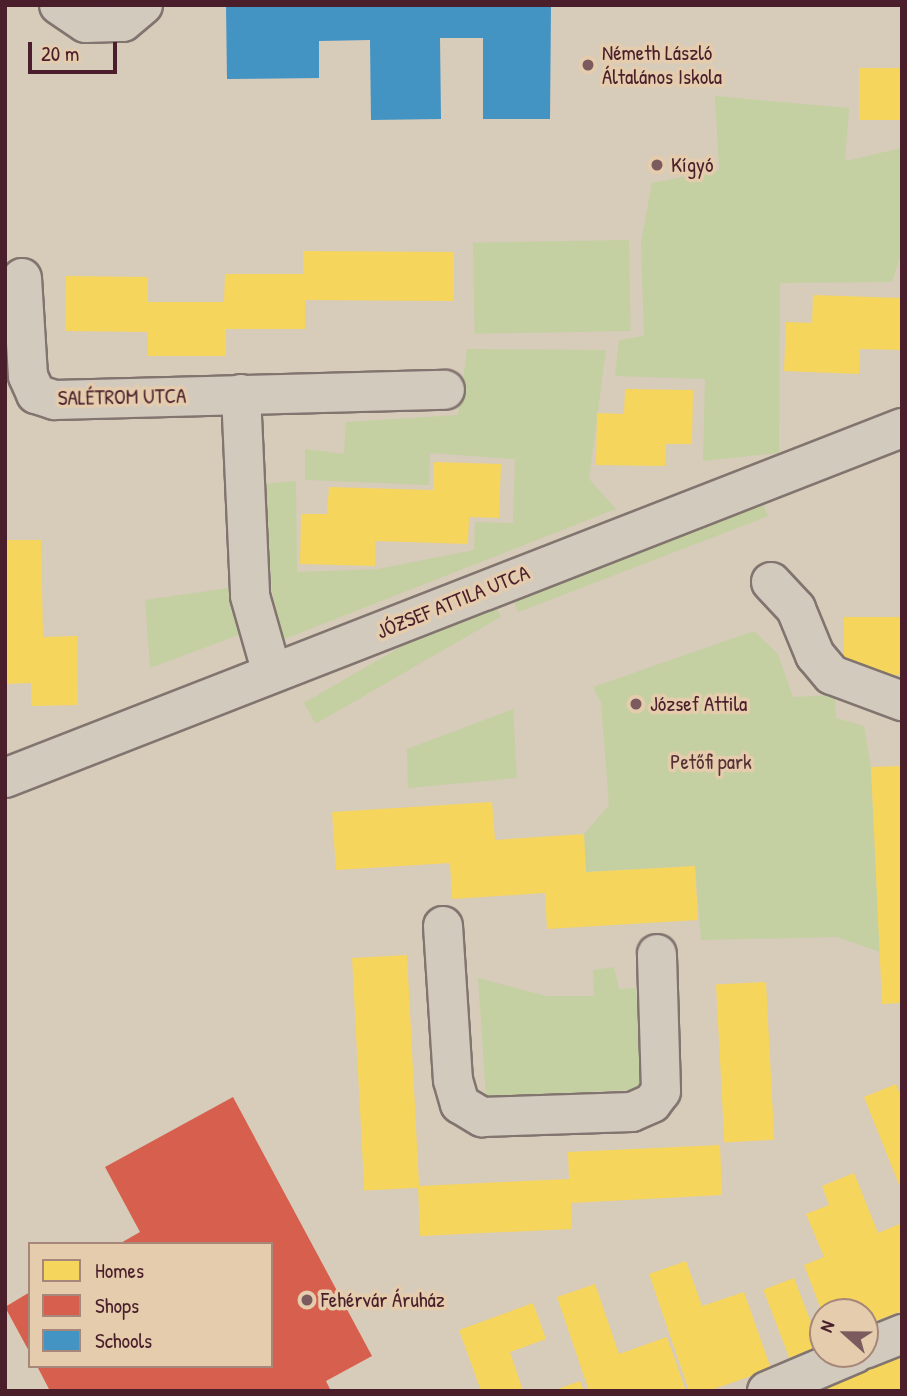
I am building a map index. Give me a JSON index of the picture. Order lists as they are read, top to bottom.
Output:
{
  "streets": {
    "street": ["SALÉTROM UTCA", "JÓZSEF ATTILA UTCA"]
  },
  "parks": ["Petőfi park"],
  "places": [
    "Németh László Általános Iskola",
    "Kígyó",
    "József Attila",
    "Fehérvár Áruház"
  ],
  "legend": ["Homes", "Shops", "Schools"],
  "scale_bar": "20 m",
  "north": "left"
}
